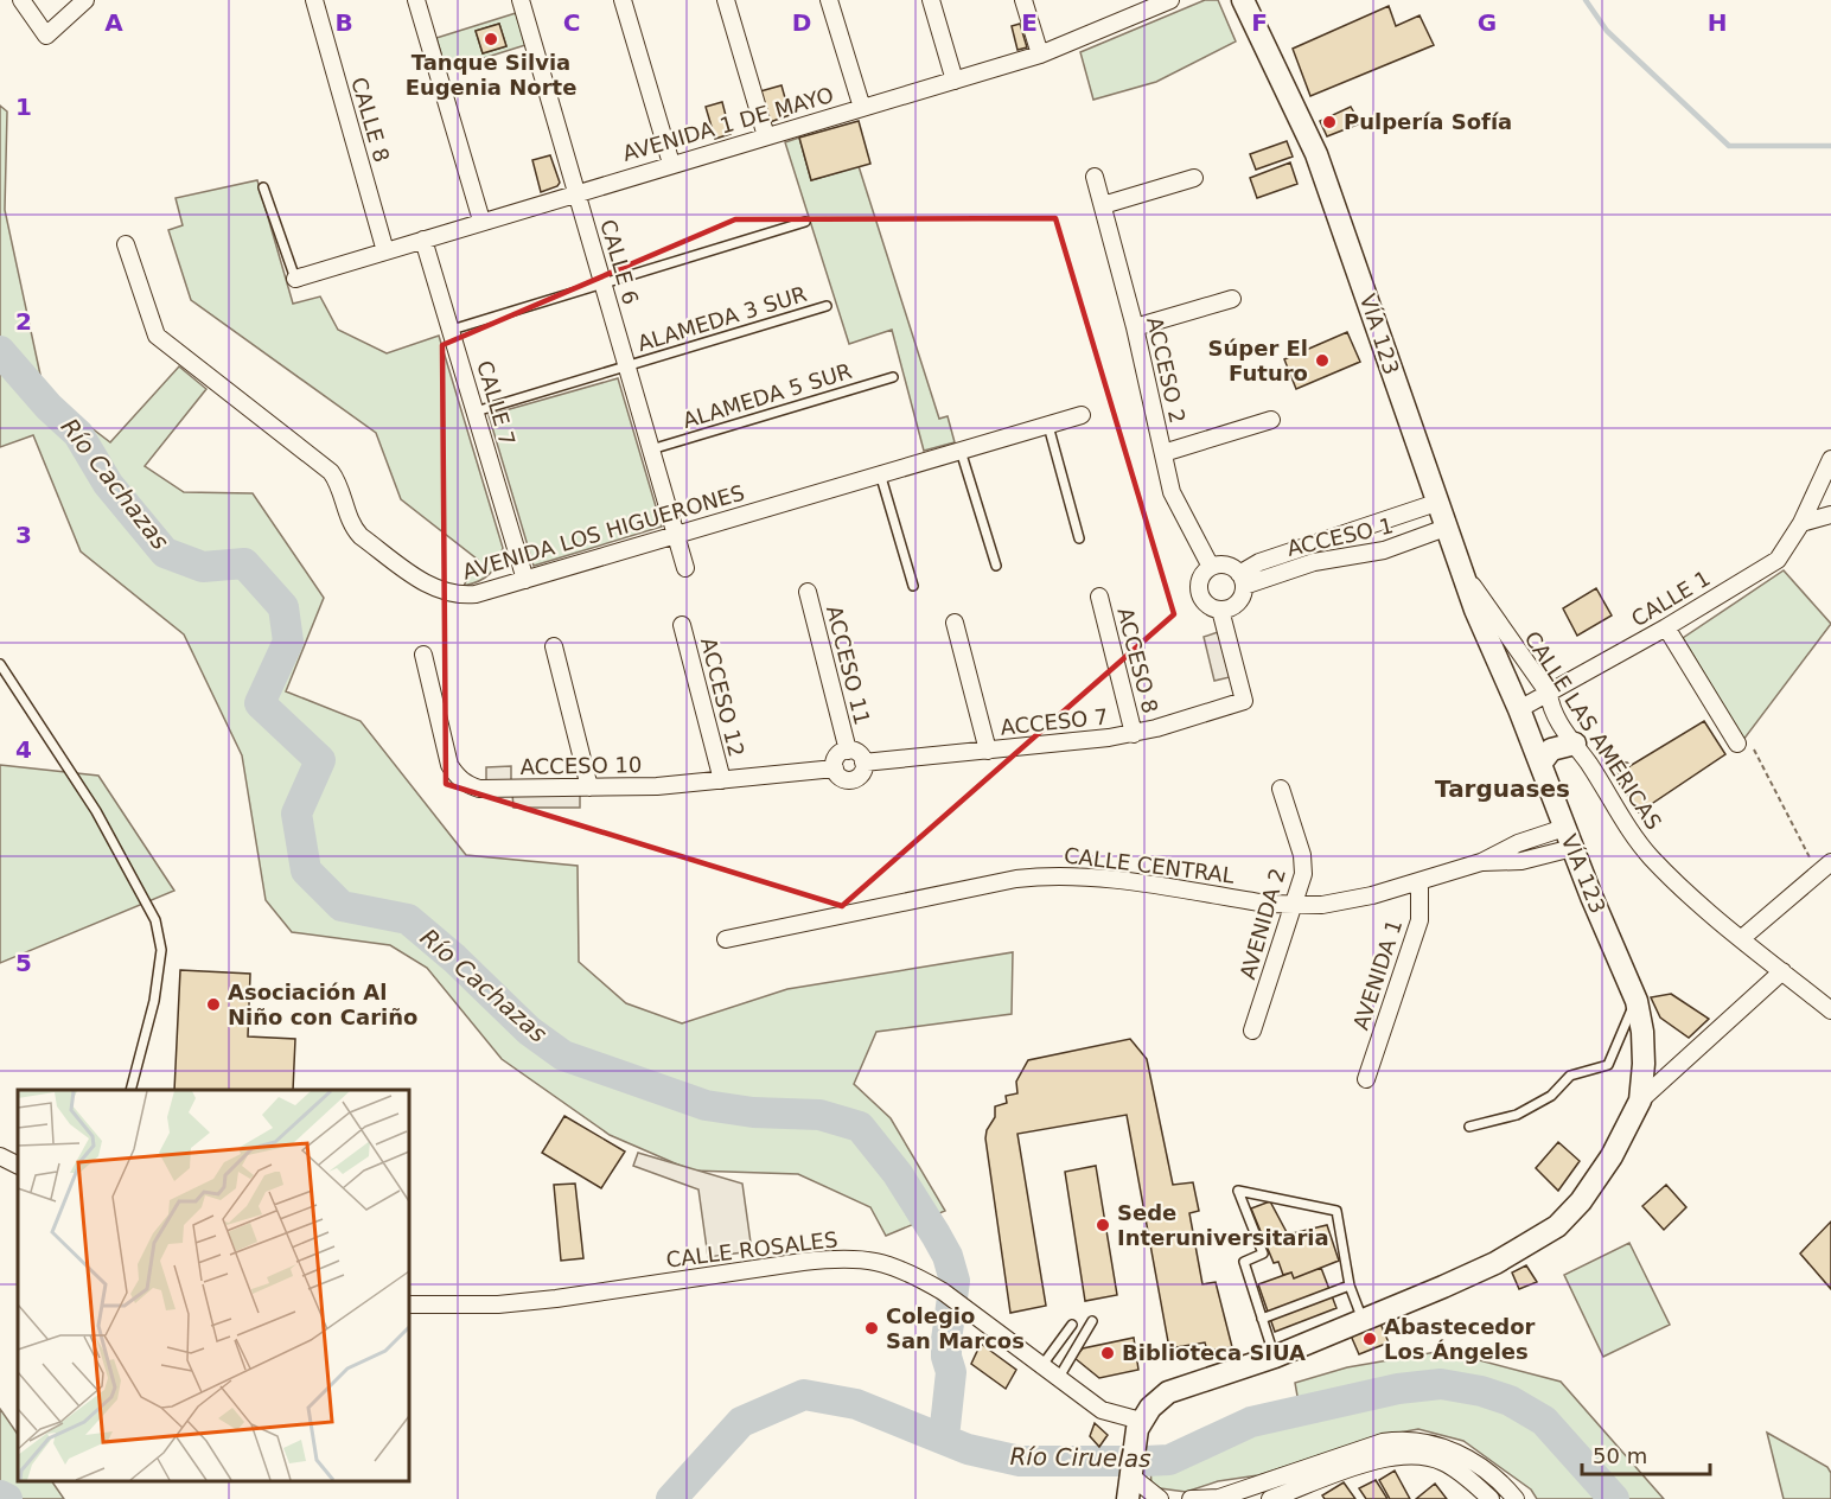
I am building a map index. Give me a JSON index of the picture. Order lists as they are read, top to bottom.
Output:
{
  "streets": {
    "main road": ["VÍA 123"],
    "street": [
      "CALLE 8",
      "AVENIDA 1 DE MAYO",
      "CALLE 6",
      "ACCESO 2",
      "CALLE 7",
      "AVENIDA LOS HIGUERONES",
      "ACCESO 1",
      "CALLE 1",
      "ACCESO 8",
      "ACCESO 11",
      "ACCESO 12",
      "ACCESO 7",
      "CALLE LAS AMÉRICAS",
      "ACCESO 10",
      "CALLE CENTRAL",
      "AVENIDA 2",
      "AVENIDA 1",
      "CALLE ROSALES"
    ],
    "lane": ["ALAMEDA 3 SUR", "ALAMEDA 5 SUR"]
  },
  "crossings": [
    ["CALLE 8", "AVENIDA 1 DE MAYO"],
    ["AVENIDA 1 DE MAYO", "CALLE 6"],
    ["AVENIDA 1 DE MAYO", "CALLE 7"],
    ["CALLE 6", "ALAMEDA 3 SUR"],
    ["CALLE 6", "ALAMEDA 5 SUR"],
    ["CALLE 6", "AVENIDA LOS HIGUERONES"],
    ["ALAMEDA 3 SUR", "CALLE 7"],
    ["VÍA 123", "ACCESO 1"],
    ["VÍA 123", "CALLE 1"],
    ["VÍA 123", "CALLE LAS AMÉRICAS"],
    ["VÍA 123", "CALLE CENTRAL"],
    ["VÍA 123", "CALLE ROSALES"],
    ["ACCESO 2", "ACCESO 1"],
    ["ACCESO 2", "ACCESO 7"],
    ["CALLE 7", "AVENIDA LOS HIGUERONES"],
    ["ACCESO 1", "ACCESO 7"],
    ["CALLE 1", "CALLE LAS AMÉRICAS"],
    ["ACCESO 8", "ACCESO 7"],
    ["ACCESO 11", "ACCESO 7"],
    ["ACCESO 11", "ACCESO 10"],
    ["ACCESO 12", "ACCESO 10"],
    ["ACCESO 7", "ACCESO 10"],
    ["CALLE CENTRAL", "AVENIDA 2"],
    ["CALLE CENTRAL", "AVENIDA 1"]
  ],
  "districts": ["Targuases"],
  "water": ["Río Cachazas", "Río Ciruelas"],
  "places": [
    "Tanque Silvia Eugenia Norte",
    "Pulpería Sofía",
    "Súper El Futuro",
    "Asociación Al Niño con Cariño",
    "Sede Interuniversitaria",
    "Colegio San Marcos",
    "Abastecedor Los Ángeles",
    "Biblioteca SIUA"
  ],
  "scale_bar": "50 m",
  "grid": {
    "columns": [
      "A",
      "B",
      "C",
      "D",
      "E",
      "F",
      "G",
      "H"
    ],
    "rows": [
      "1",
      "2",
      "3",
      "4",
      "5"
    ]
  }
}
